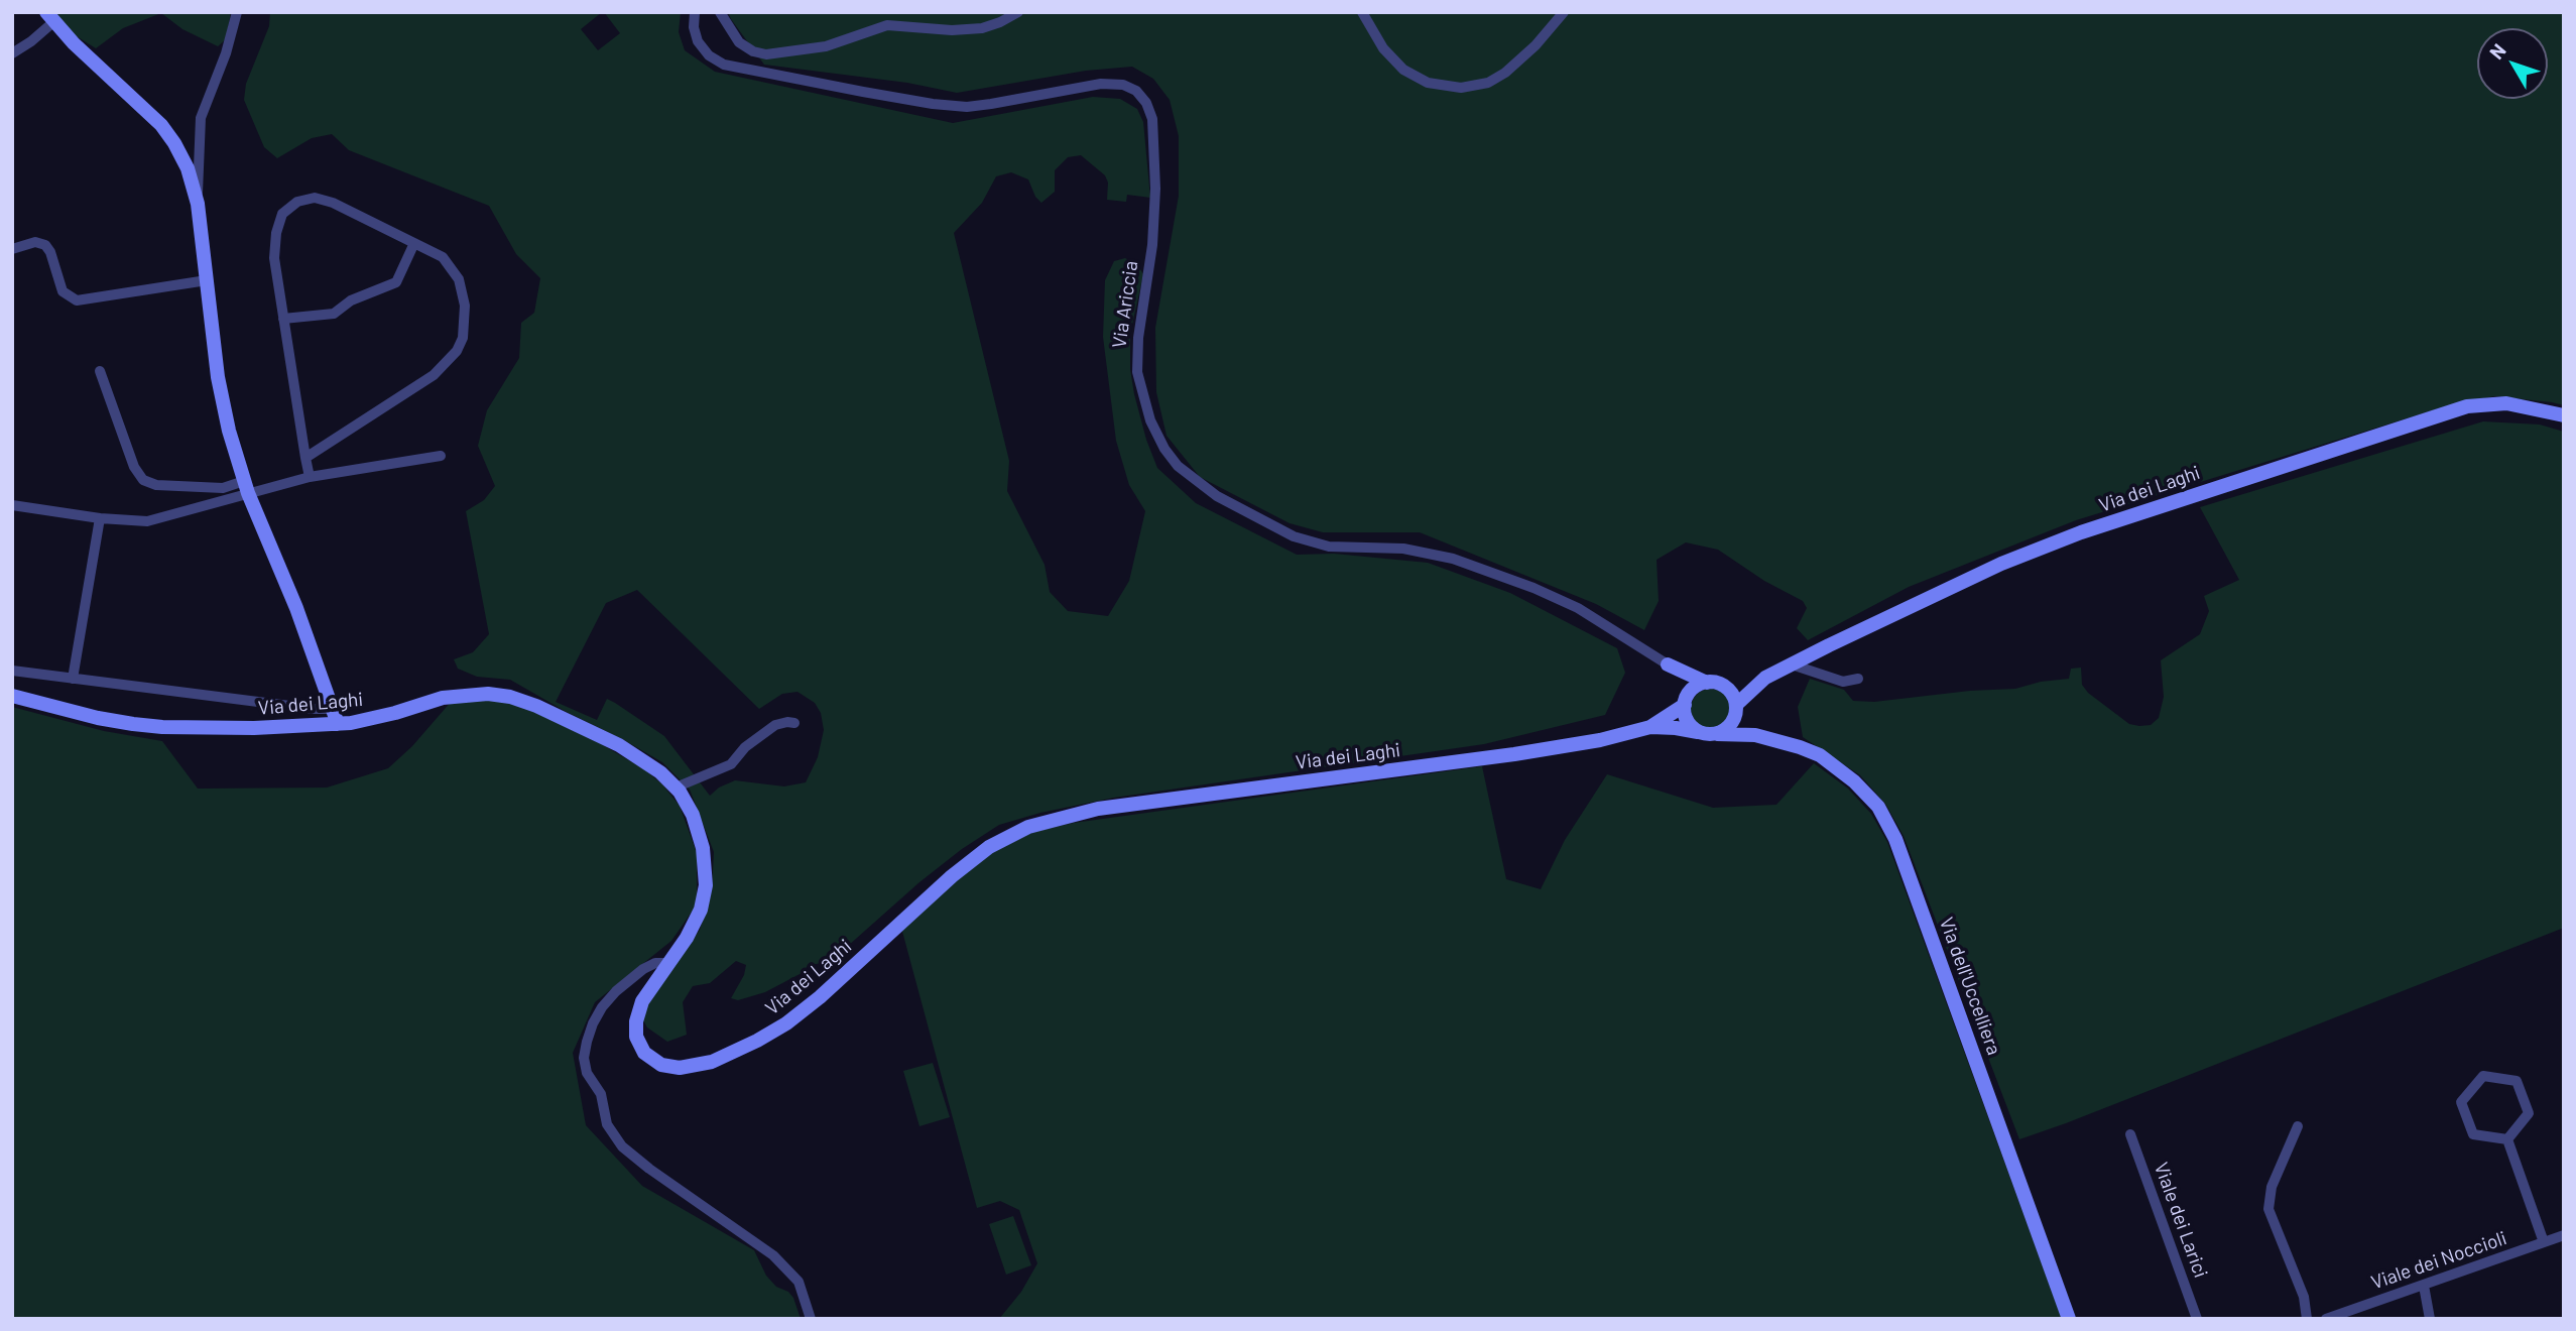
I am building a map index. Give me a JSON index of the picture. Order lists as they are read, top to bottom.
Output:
{
  "streets": {
    "main road": ["Via Ariccia", "Via dei Laghi", "Via dell'Uccelliera"],
    "street": ["Viale dei Larici", "Viale dei Noccioli"]
  },
  "crossings": [
    ["Via Ariccia", "Via dei Laghi"],
    ["Via Ariccia", "Via dell'Uccelliera"],
    ["Via dei Laghi", "Via dell'Uccelliera"]
  ],
  "north": "top left"
}
